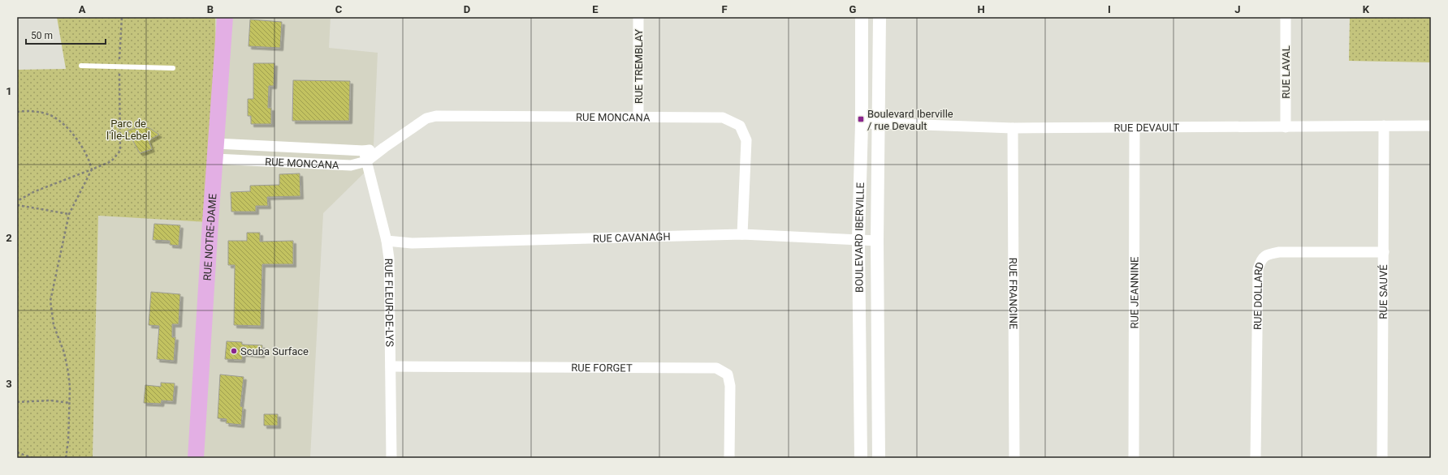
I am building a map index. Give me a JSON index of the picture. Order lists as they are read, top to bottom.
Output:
{
  "streets": {
    "main road": ["RUE NOTRE-DAME"],
    "street": [
      "RUE TREMBLAY",
      "RUE LAVAL",
      "RUE MONCANA",
      "RUE DEVAULT",
      "RUE CAVANAGH",
      "BOULEVARD IBERVILLE",
      "RUE SAUVÉ",
      "RUE JEANNINE",
      "RUE FRANCINE",
      "RUE DOLLARD",
      "RUE FLEUR-DE-LYS",
      "RUE FORGET"
    ]
  },
  "crossings": [
    ["RUE TREMBLAY", "RUE MONCANA"],
    ["RUE LAVAL", "RUE DEVAULT"],
    ["RUE MONCANA", "RUE NOTRE-DAME"],
    ["RUE MONCANA", "RUE CAVANAGH"],
    ["RUE MONCANA", "RUE FLEUR-DE-LYS"],
    ["RUE DEVAULT", "BOULEVARD IBERVILLE"],
    ["RUE DEVAULT", "RUE SAUVÉ"],
    ["RUE DEVAULT", "RUE JEANNINE"],
    ["RUE DEVAULT", "RUE FRANCINE"],
    ["RUE CAVANAGH", "BOULEVARD IBERVILLE"],
    ["RUE CAVANAGH", "RUE FLEUR-DE-LYS"],
    ["RUE SAUVÉ", "RUE DOLLARD"],
    ["RUE FLEUR-DE-LYS", "RUE FORGET"]
  ],
  "parks": ["Parc de l'Île-Lebel"],
  "places": {
    "transit": ["Boulevard Iberville / rue Devault"],
    "other": ["Scuba Surface"]
  },
  "scale_bar": "50 m",
  "grid": {
    "columns": [
      "A",
      "B",
      "C",
      "D",
      "E",
      "F",
      "G",
      "H",
      "I",
      "J",
      "K"
    ],
    "rows": ["1", "2", "3"]
  }
}
